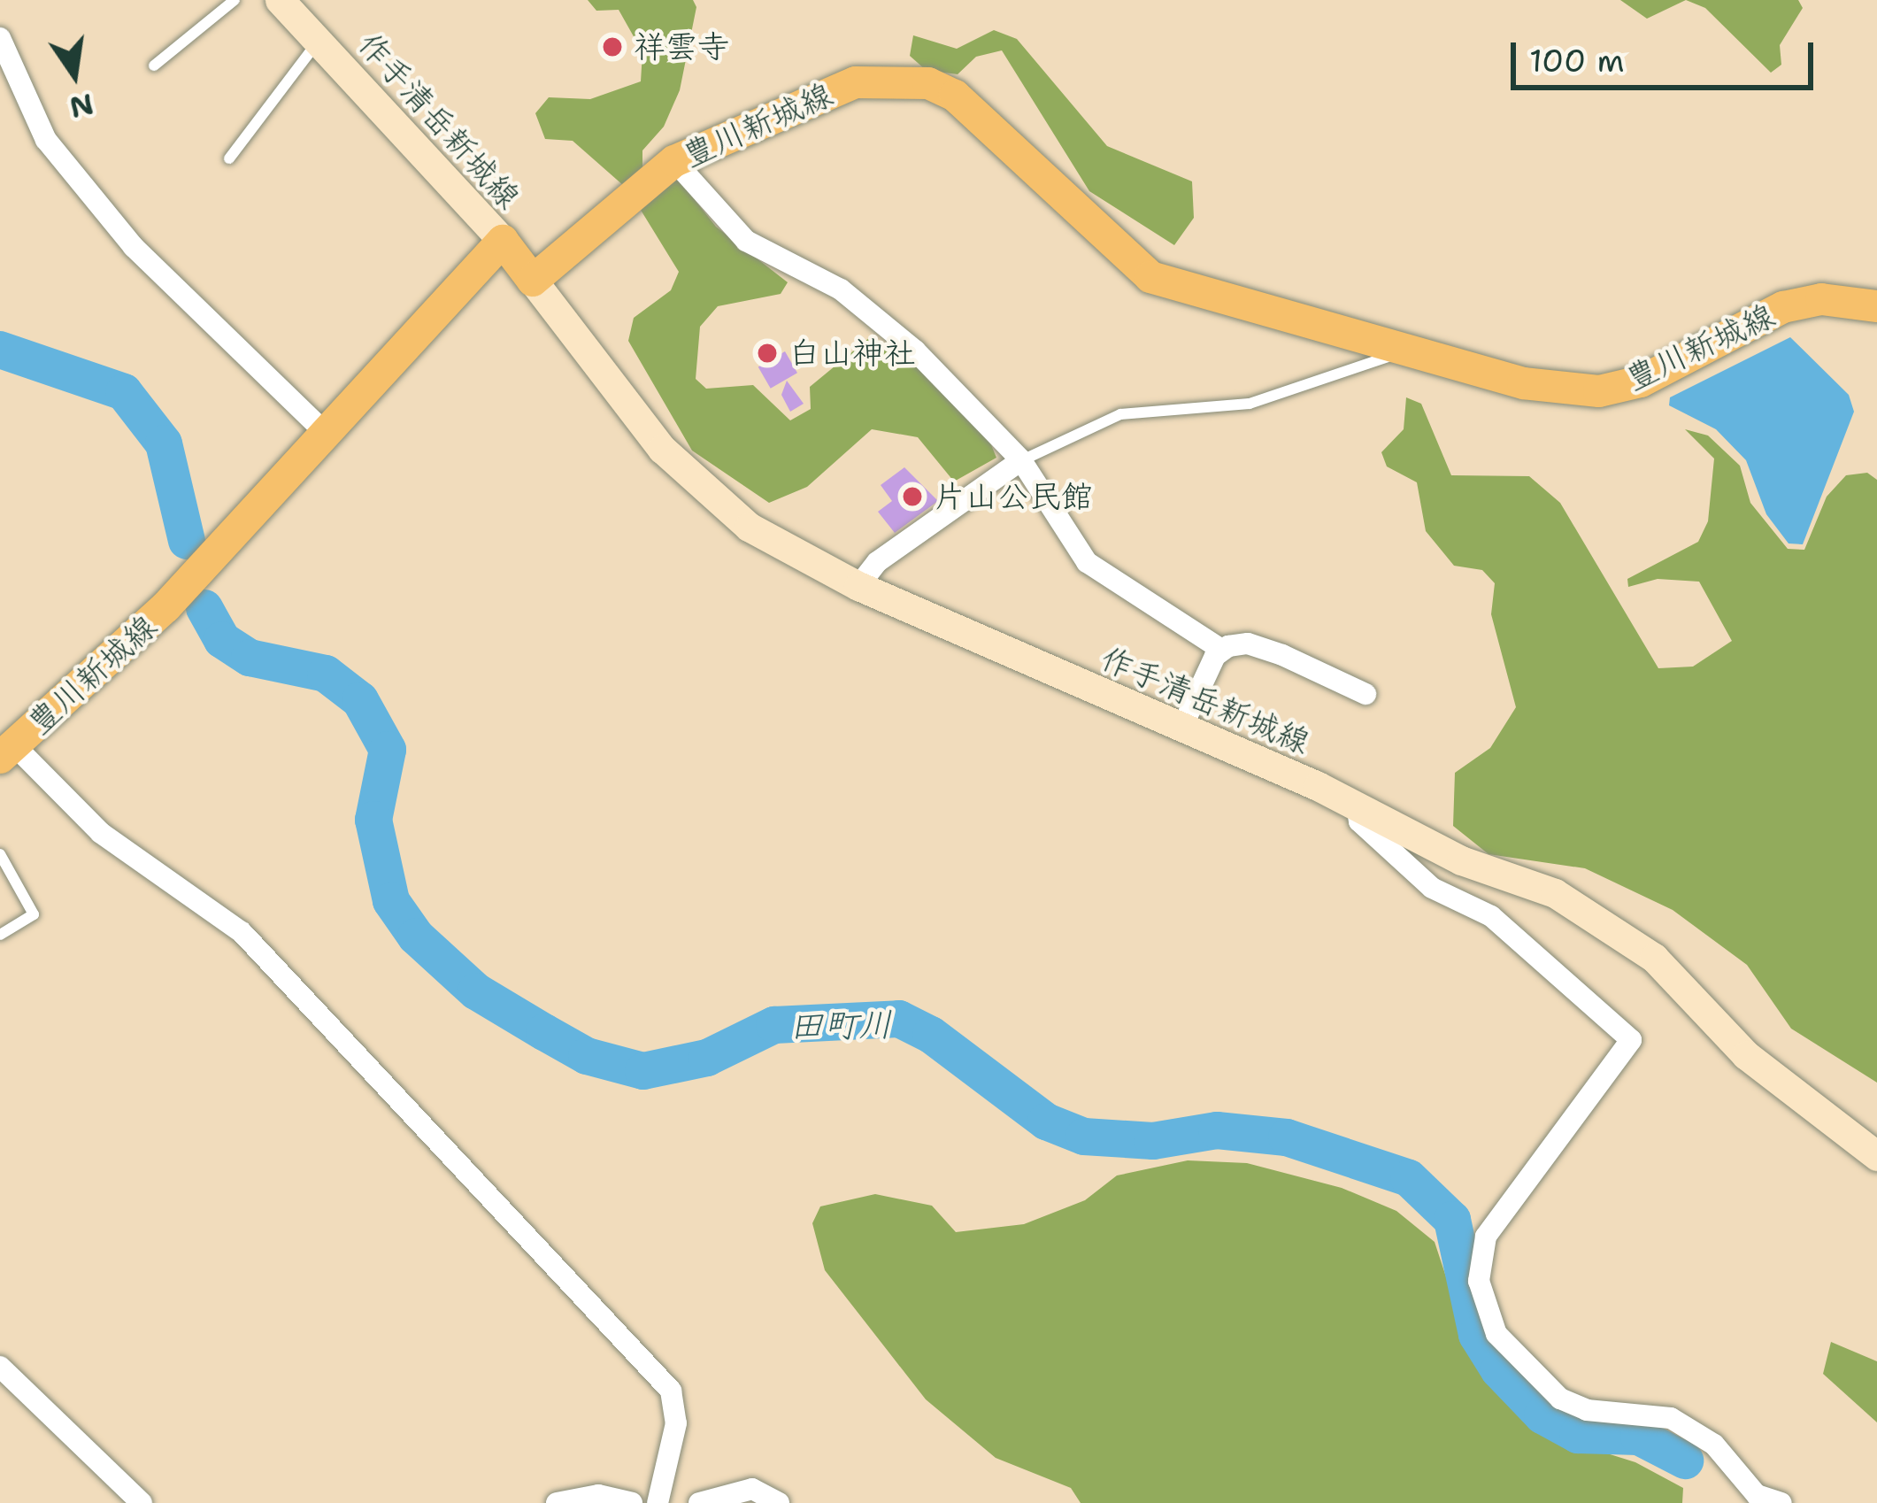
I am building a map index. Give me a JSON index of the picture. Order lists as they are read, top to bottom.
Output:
{
  "streets": {
    "main road": ["作手清岳新城線", "豊川新城線"]
  },
  "crossings": [
    ["作手清岳新城線", "豊川新城線"]
  ],
  "water": ["田町川"],
  "places": ["祥雲寺", "白山神社", "片山公民館"],
  "scale_bar": "100 m",
  "north": "bottom"
}
